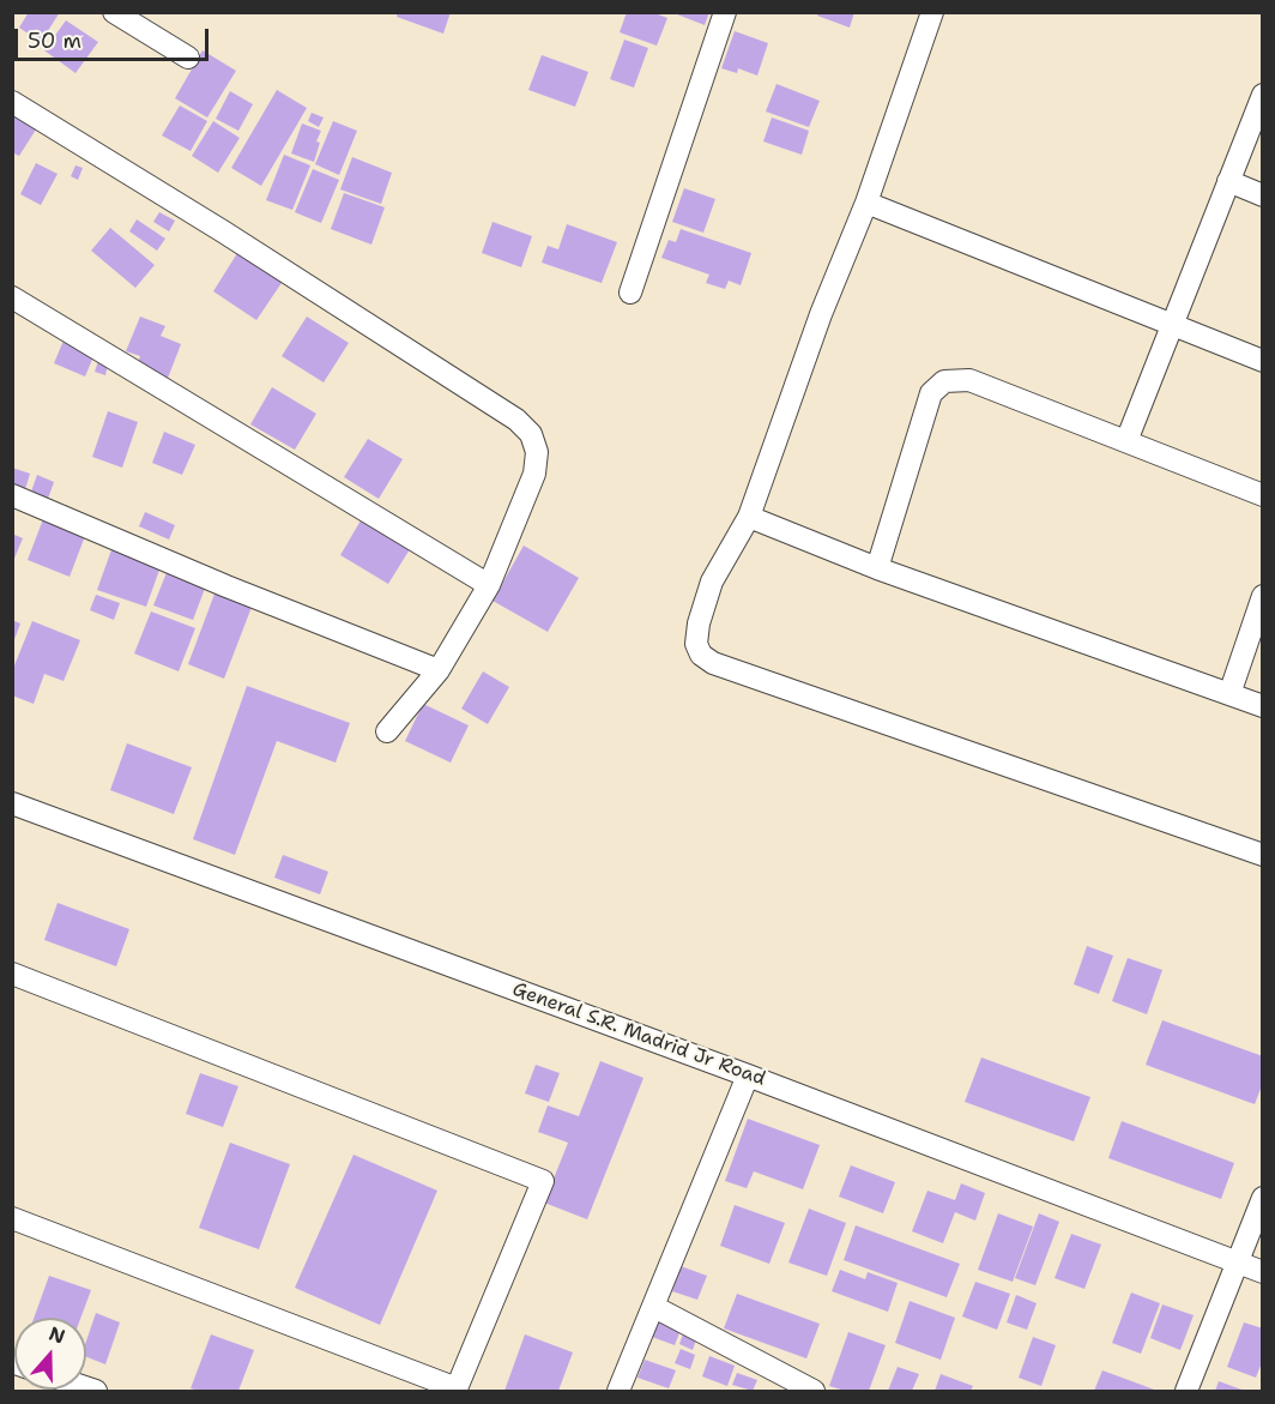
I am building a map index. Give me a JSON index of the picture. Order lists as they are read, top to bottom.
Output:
{
  "streets": {
    "street": ["General S.R. Madrid Jr Road"]
  },
  "scale_bar": "50 m",
  "north": "top"
}
